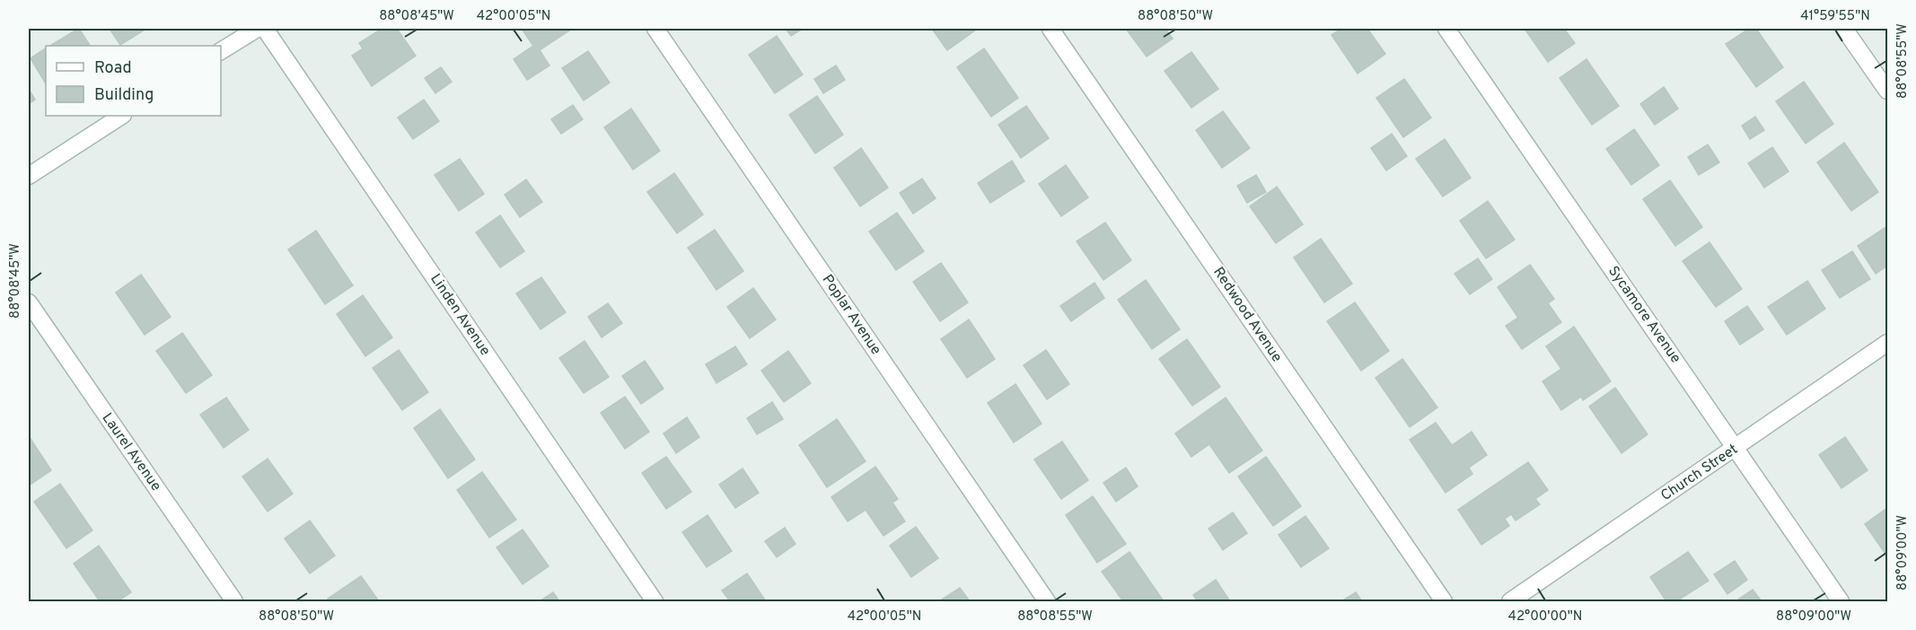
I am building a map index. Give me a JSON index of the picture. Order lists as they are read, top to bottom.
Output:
{
  "streets": {
    "street": [
      "Linden Avenue",
      "Poplar Avenue",
      "Redwood Avenue",
      "Sycamore Avenue",
      "Laurel Avenue",
      "Church Street"
    ]
  },
  "crossings": [
    ["Sycamore Avenue", "Church Street"]
  ],
  "legend": ["Road", "Building"],
  "coordinates": [
    "88°08'45\"W",
    "42°00'05\"N",
    "88°08'50\"W",
    "41°59'55\"N",
    "88°08'55\"W",
    "88°09'00\"W",
    "42°00'00\"N"
  ]
}
